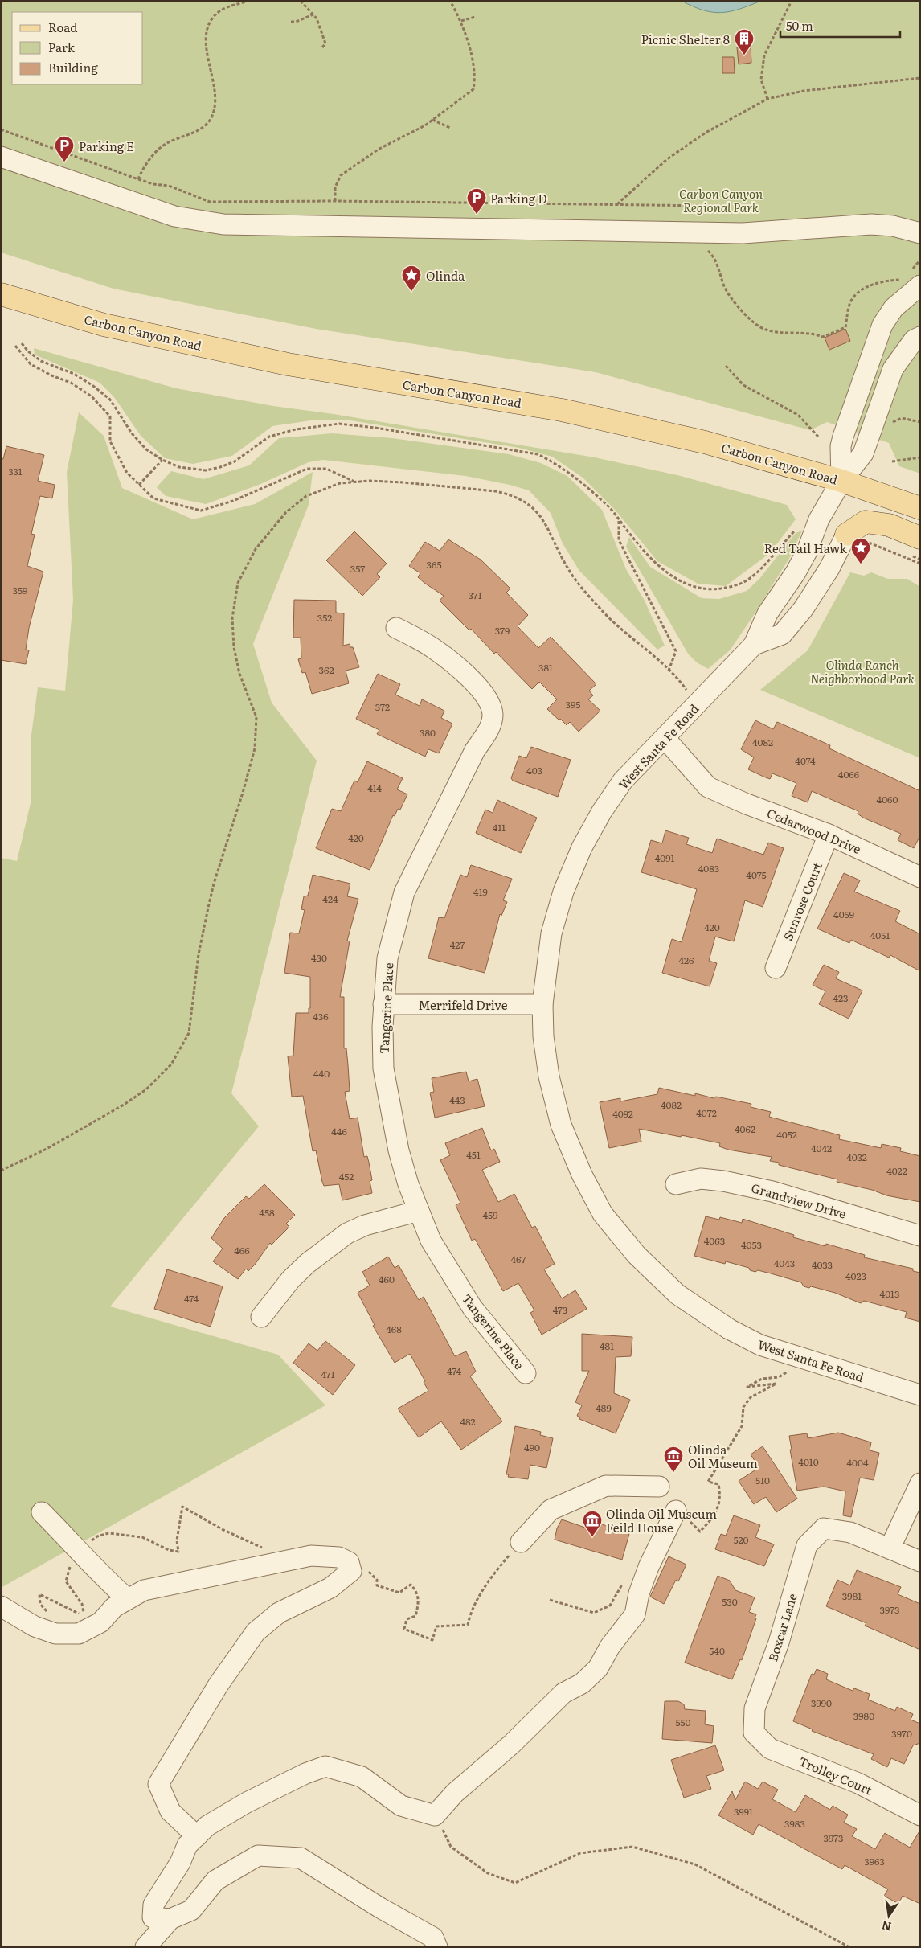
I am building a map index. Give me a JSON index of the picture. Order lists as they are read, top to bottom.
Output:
{
  "streets": {
    "main road": ["Carbon Canyon Road"],
    "street": [
      "West Santa Fe Road",
      "Cedarwood Drive",
      "Sunrose Court",
      "Merrifeld Drive",
      "Tangerine Place",
      "Grandview Drive",
      "Boxcar Lane",
      "Trolley Court"
    ]
  },
  "crossings": [
    ["Carbon Canyon Road", "West Santa Fe Road"],
    ["West Santa Fe Road", "Cedarwood Drive"],
    ["West Santa Fe Road", "Merrifeld Drive"],
    ["Cedarwood Drive", "Sunrose Court"],
    ["Merrifeld Drive", "Tangerine Place"],
    ["Boxcar Lane", "Trolley Court"]
  ],
  "parks": ["Carbon Canyon Regional Park", "Olinda Ranch Neighborhood Park"],
  "places": {
    "building": ["Picnic Shelter 8"],
    "parking": ["Parking E", "Parking D"],
    "place": ["Olinda", "Red Tail Hawk"],
    "museum": ["Olinda Oil Museum", "Olinda Oil Museum Feild House"]
  },
  "house_numbers": [
    "331",
    "365",
    "357",
    "359",
    "371",
    "352",
    "379",
    "381",
    "362",
    "395",
    "372",
    "380",
    "4082",
    "4074",
    "403",
    "4066",
    "414",
    "4060",
    "411",
    "420",
    "4091",
    "4083",
    "4075",
    "419",
    "424",
    "4059",
    "420",
    "4051",
    "427",
    "430",
    "426",
    "423",
    "436",
    "440",
    "443",
    "4082",
    "4072",
    "4092",
    "4062",
    "446",
    "4052",
    "4042",
    "451",
    "4032",
    "4022",
    "452",
    "458",
    "459",
    "4063",
    "4053",
    "466",
    "467",
    "4043",
    "4033",
    "4023",
    "460",
    "4013",
    "474",
    "473",
    "468",
    "481",
    "474",
    "471",
    "489",
    "482",
    "490",
    "4010",
    "4004",
    "510",
    "520",
    "3981",
    "530",
    "3973",
    "540",
    "3990",
    "3980",
    "550",
    "3970",
    "3991",
    "3983",
    "3973",
    "3963"
  ],
  "legend": ["Road", "Park", "Building"],
  "scale_bar": "50 m",
  "north": "bottom"
}
